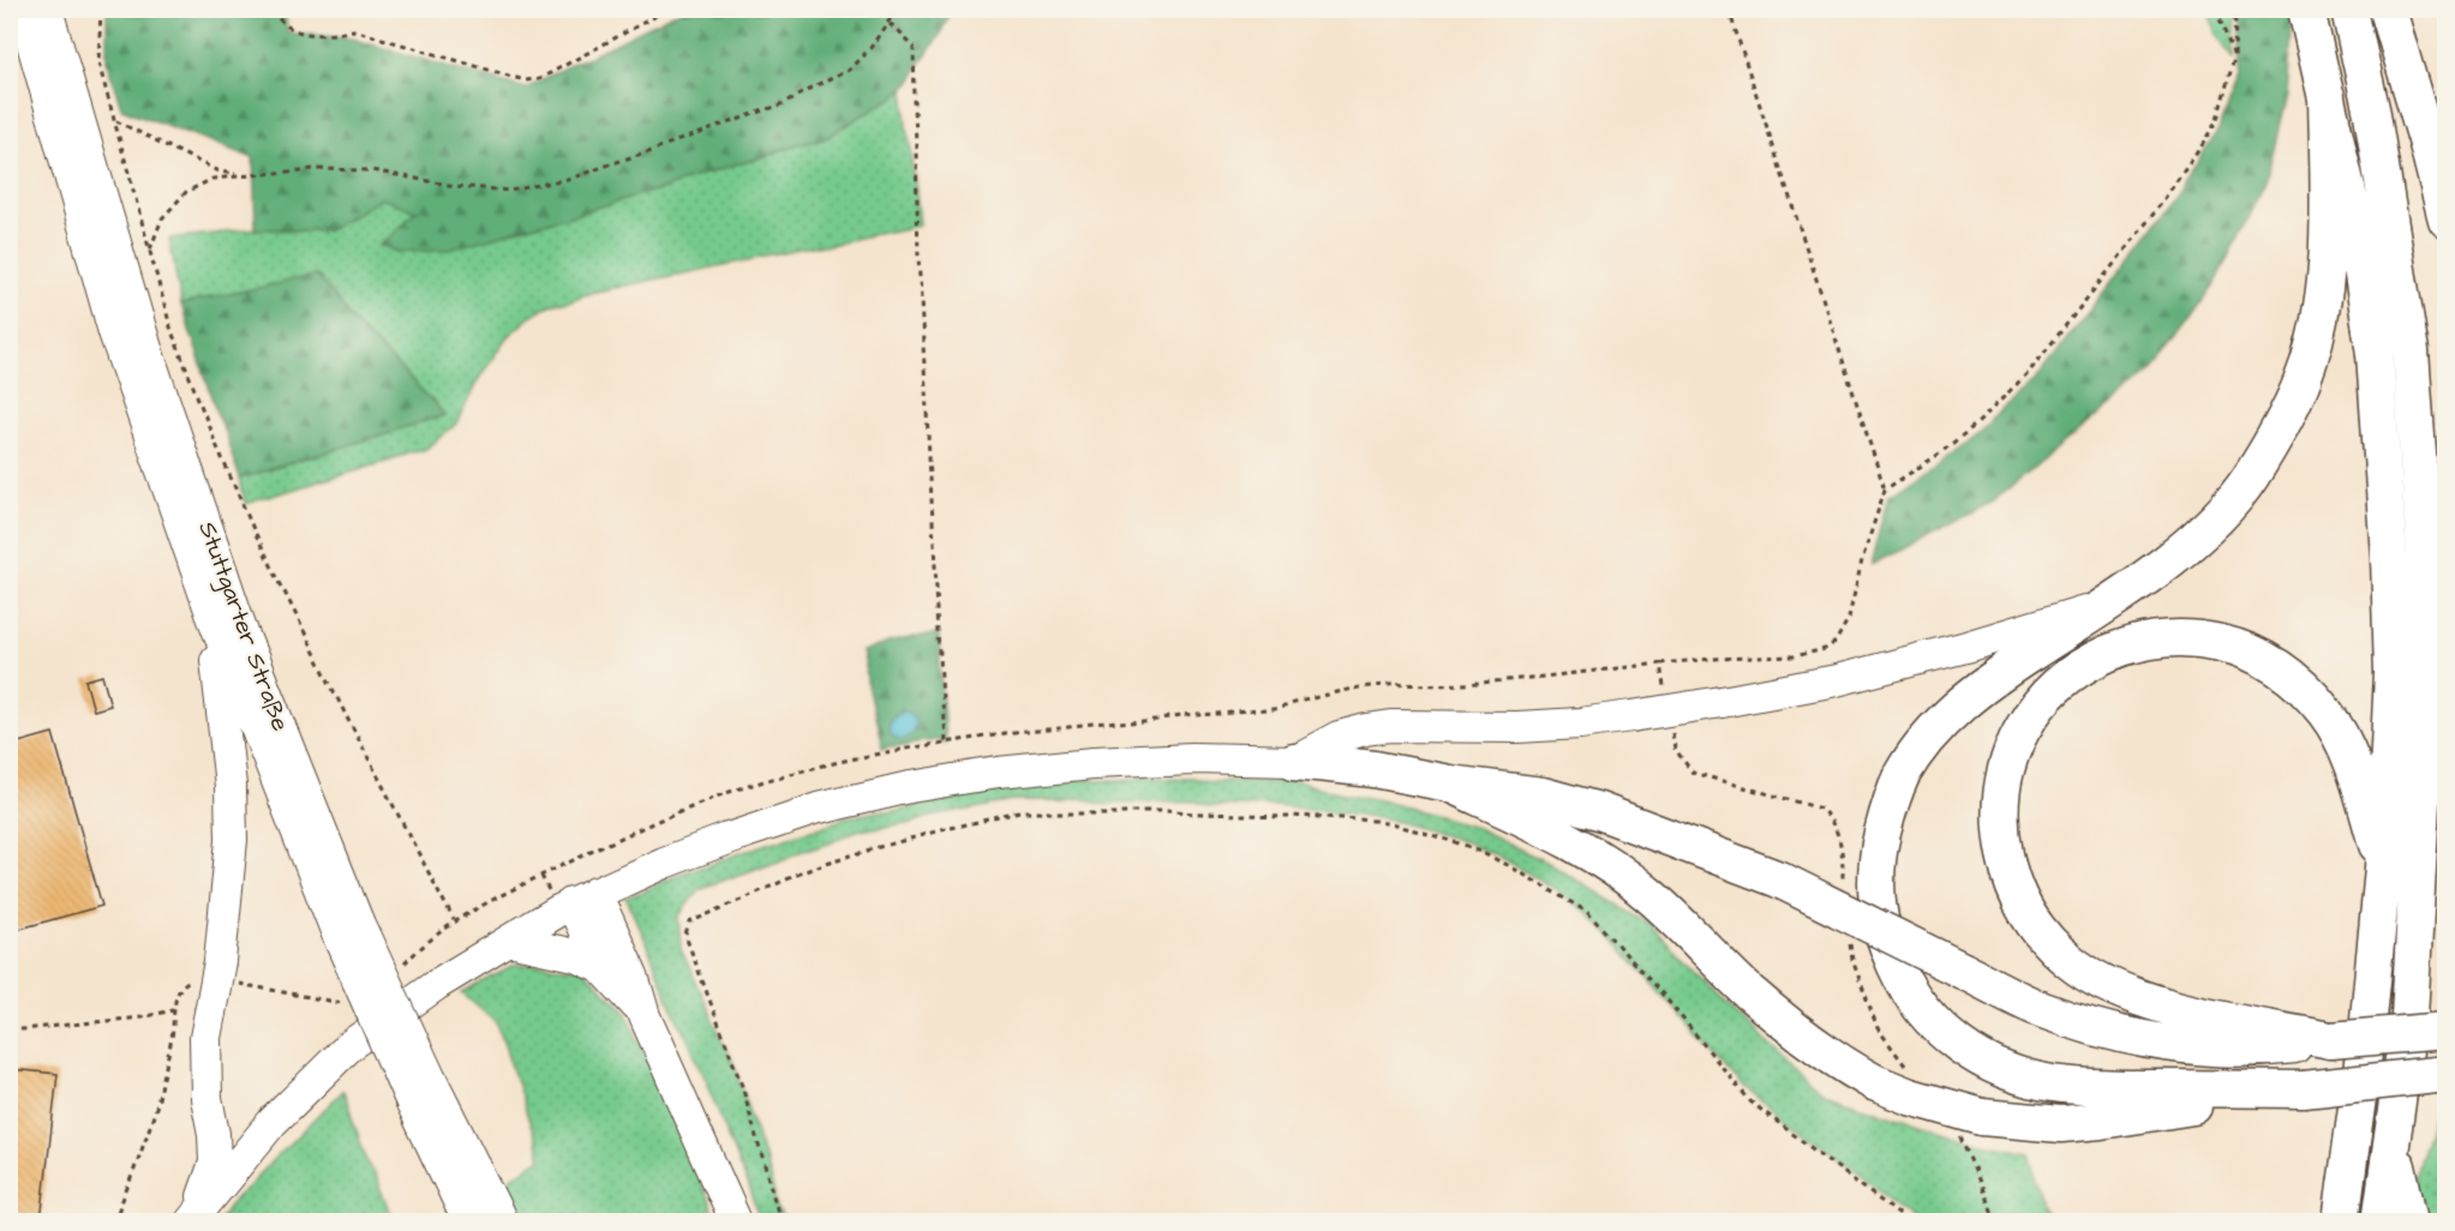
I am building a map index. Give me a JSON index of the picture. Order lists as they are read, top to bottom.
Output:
{
  "streets": {
    "main road": ["Stuttgarter Straße"]
  }
}
